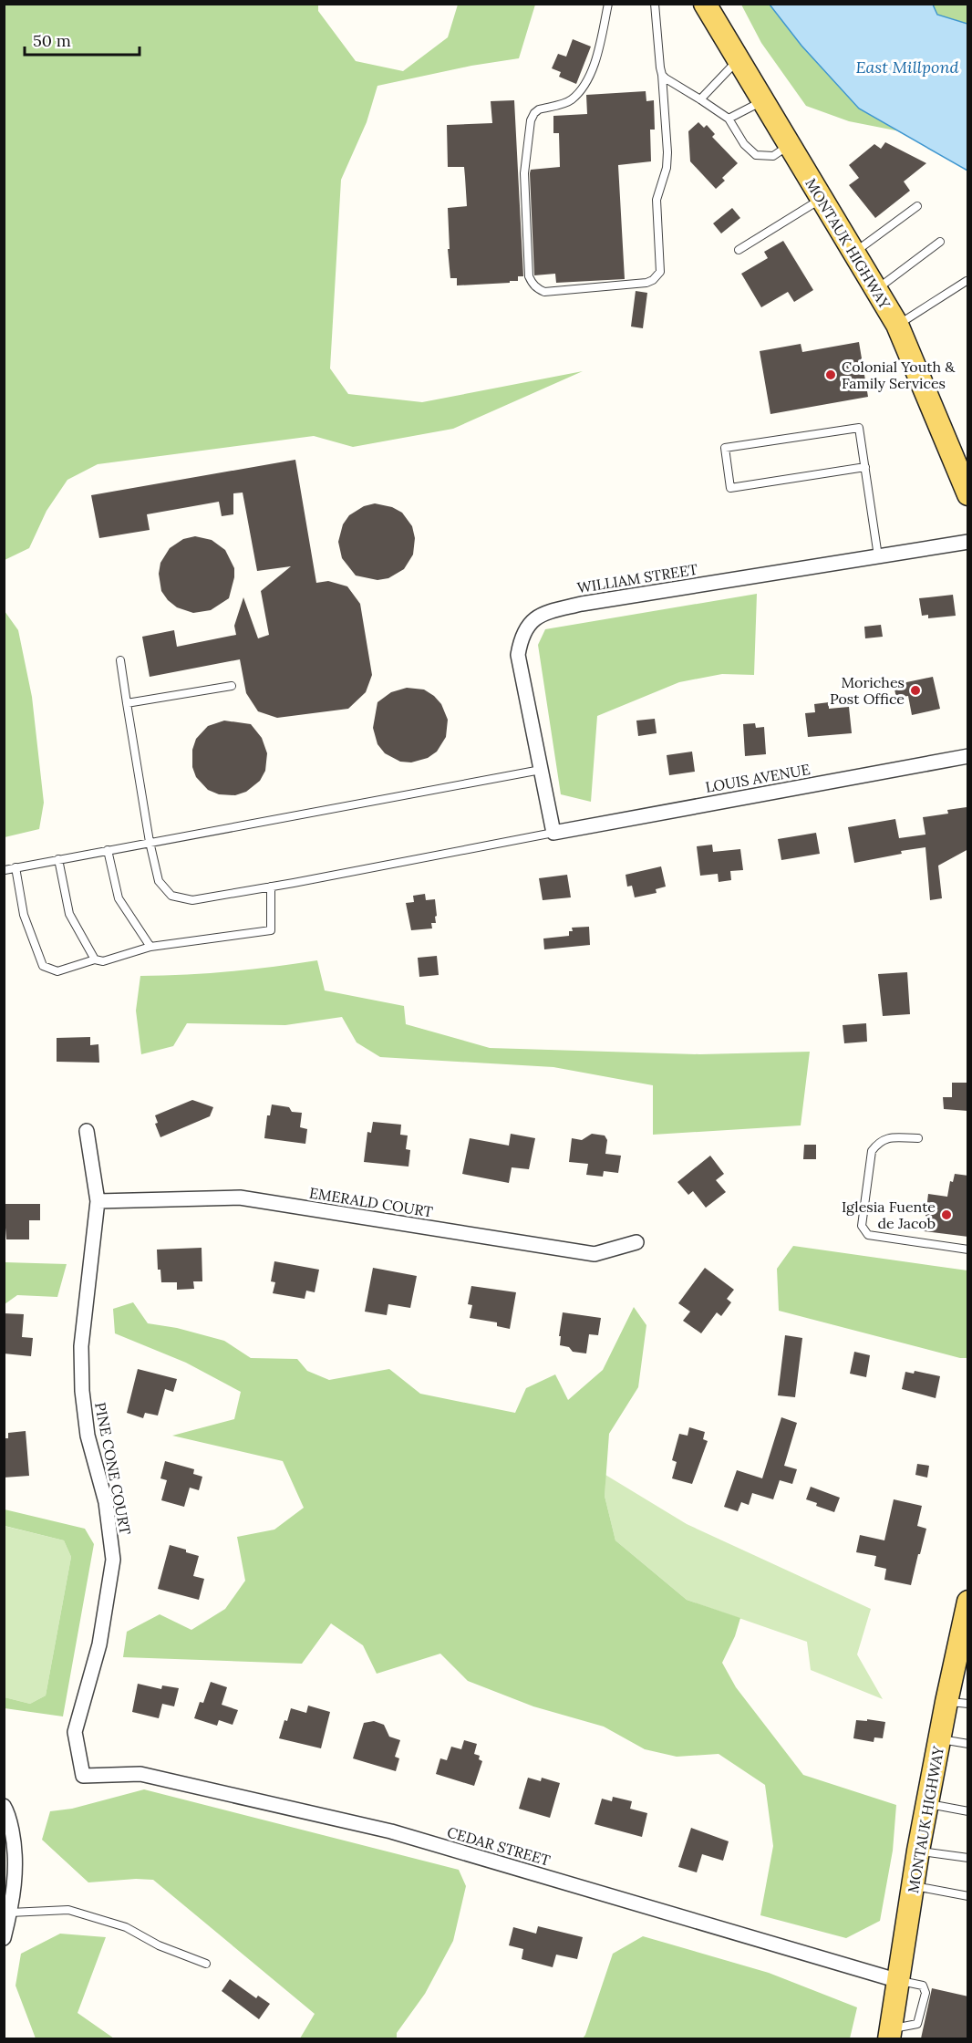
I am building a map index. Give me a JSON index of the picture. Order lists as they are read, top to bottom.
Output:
{
  "streets": {
    "main road": ["MONTAUK HIGHWAY"],
    "street": [
      "WILLIAM STREET",
      "LOUIS AVENUE",
      "EMERALD COURT",
      "PINE CONE COURT",
      "CEDAR STREET"
    ]
  },
  "crossings": [
    ["MONTAUK HIGHWAY", "CEDAR STREET"],
    ["WILLIAM STREET", "LOUIS AVENUE"],
    ["EMERALD COURT", "PINE CONE COURT"],
    ["PINE CONE COURT", "CEDAR STREET"]
  ],
  "water": ["East Millpond"],
  "places": ["Colonial Youth & Family Services", "Moriches Post Office", "Iglesia Fuente de Jacob"],
  "scale_bar": "50 m"
}
